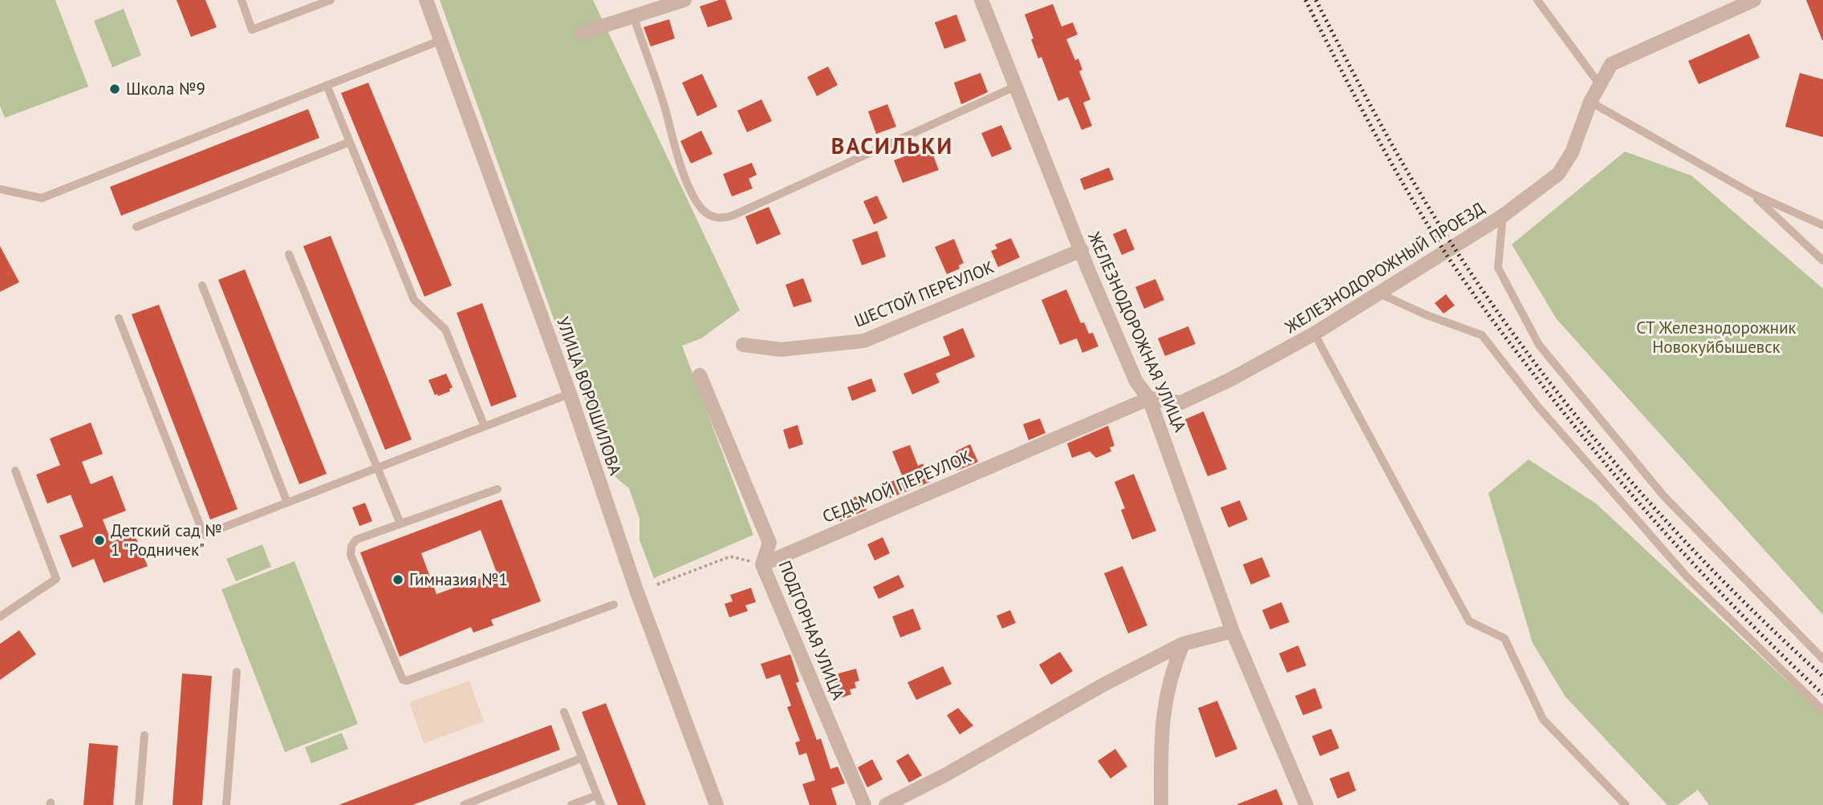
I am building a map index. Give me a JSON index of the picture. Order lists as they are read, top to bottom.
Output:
{
  "streets": {
    "street": [
      "ЖЕЛЕЗНОДОРОЖНЫЙ ПРОЕЗД",
      "ШЕСТОЙ ПЕРЕУЛОК",
      "ЖЕЛЕЗНОДОРОЖНАЯ УЛИЦА",
      "УЛИЦА ВОРОШИЛОВА",
      "СЕДЬМОЙ ПЕРЕУЛОК",
      "ПОДГОРНАЯ УЛИЦА"
    ]
  },
  "crossings": [
    ["ЖЕЛЕЗНОДОРОЖНЫЙ ПРОЕЗД", "ЖЕЛЕЗНОДОРОЖНАЯ УЛИЦА"],
    ["ЖЕЛЕЗНОДОРОЖНЫЙ ПРОЕЗД", "СЕДЬМОЙ ПЕРЕУЛОК"],
    ["ШЕСТОЙ ПЕРЕУЛОК", "ЖЕЛЕЗНОДОРОЖНАЯ УЛИЦА"],
    ["ЖЕЛЕЗНОДОРОЖНАЯ УЛИЦА", "СЕДЬМОЙ ПЕРЕУЛОК"],
    ["СЕДЬМОЙ ПЕРЕУЛОК", "ПОДГОРНАЯ УЛИЦА"]
  ],
  "districts": ["ВАСИЛЬКИ"],
  "parks": ["СТ Железнодорожник Новокуйбышевск"],
  "places": ["Школа №9", "Детский сад № 1 \"Родничек\"", "Гимназия №1"]
}
